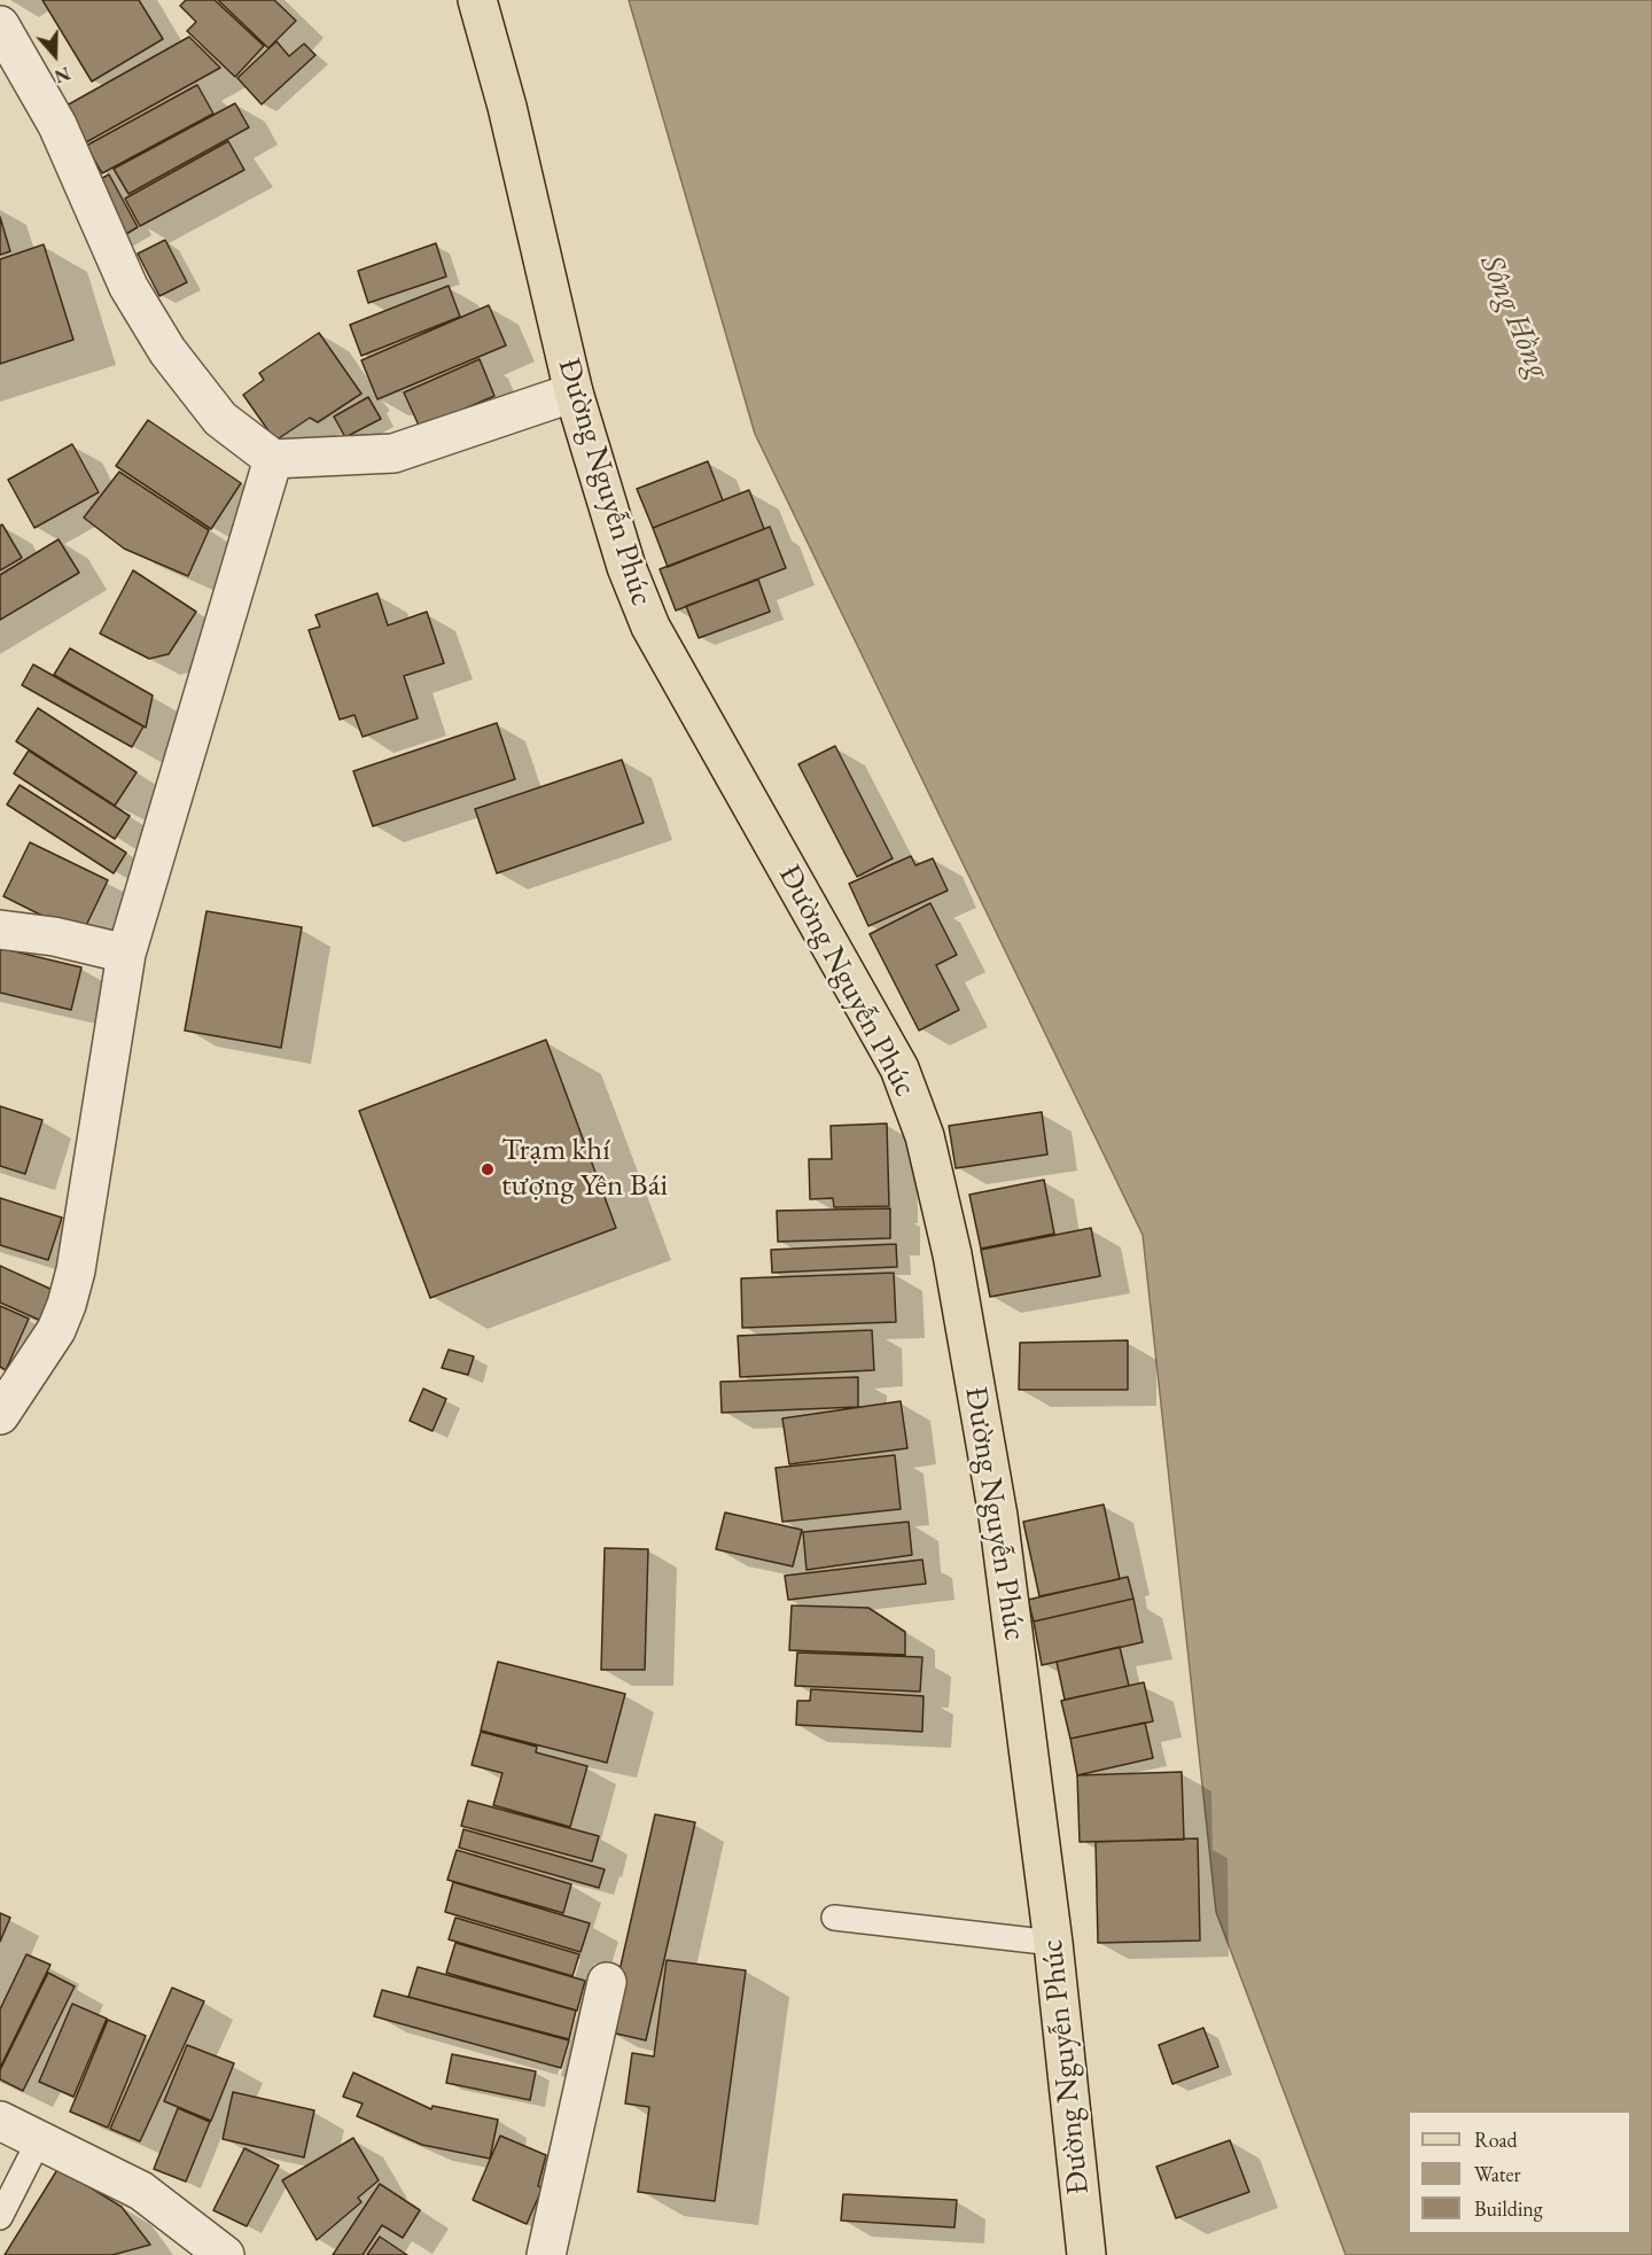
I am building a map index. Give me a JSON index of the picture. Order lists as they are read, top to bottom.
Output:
{
  "streets": {
    "main road": ["Đường Nguyễn Phúc"]
  },
  "water": ["Sông Hồng"],
  "places": ["Trạm khí tượng Yên Bái"],
  "legend": ["Road", "Water", "Building"],
  "north": "bottom"
}
